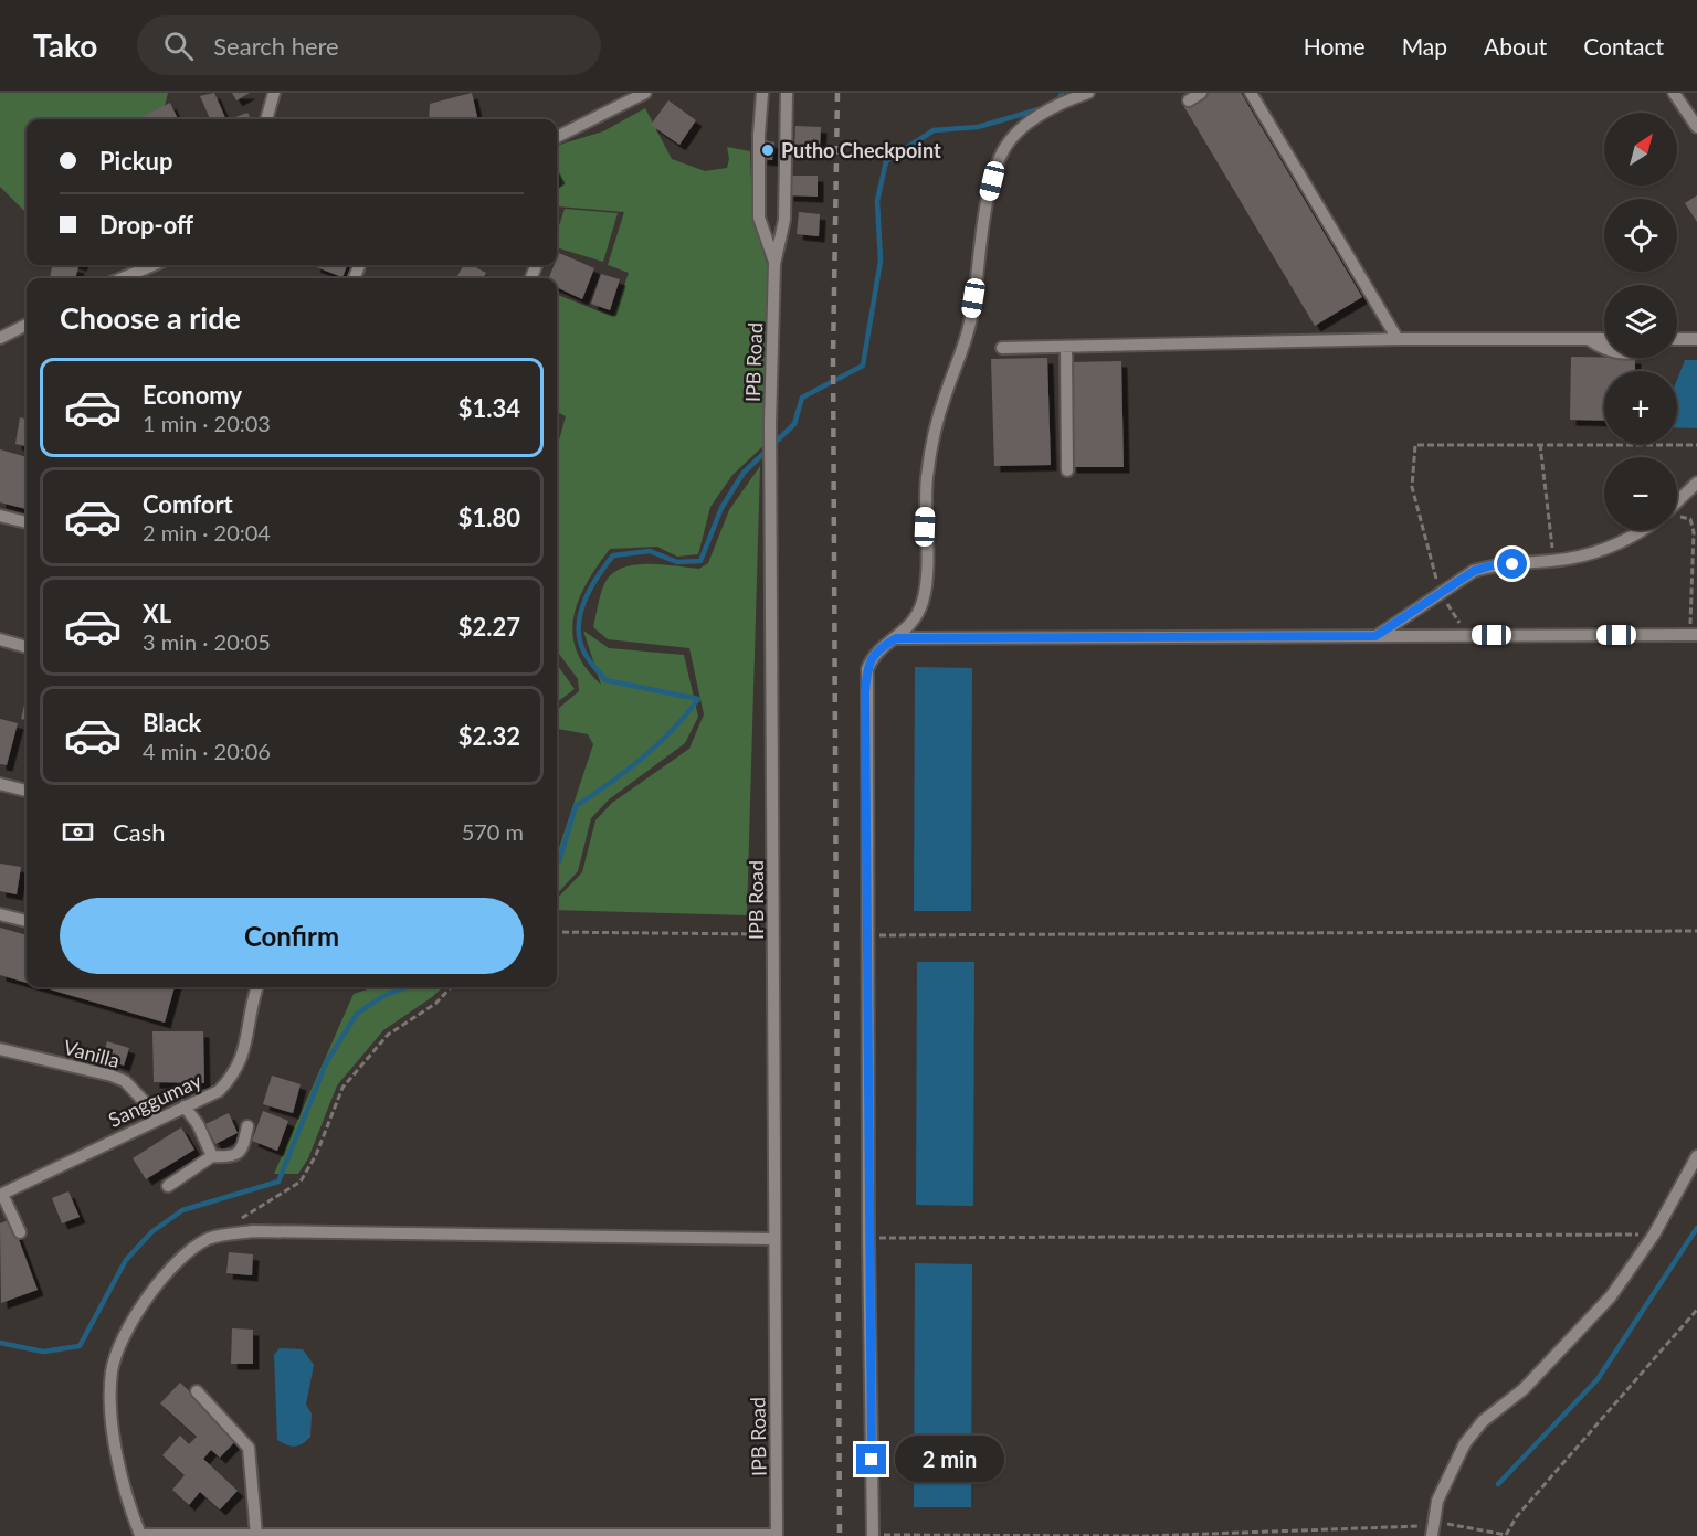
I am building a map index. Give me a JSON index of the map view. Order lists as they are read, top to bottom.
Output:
{
  "streets": {
    "street": ["IPB Road", "Vanilla", "Sanggumay"]
  },
  "crossings": [
    ["Vanilla", "Sanggumay"]
  ],
  "places": ["Putho Checkpoint"],
  "north": "top right",
  "page": {
    "header": "Tako",
    "search": "Search here",
    "nav": [
      "Home",
      "Map",
      "About",
      "Contact"
    ],
    "map_buttons": ["+", "−"],
    "banner": ["Pickup", "Drop-off"],
    "heading": "Choose a ride",
    "list": [
      {
        "name": "Economy",
        "note": "1 min · 20:03",
        "value": "$1.34"
      },
      {
        "name": "Comfort",
        "note": "2 min · 20:04",
        "value": "$1.80"
      },
      {
        "name": "XL",
        "note": "3 min · 20:05",
        "value": "$2.27"
      },
      {
        "name": "Black",
        "note": "4 min · 20:06",
        "value": "$2.32"
      }
    ],
    "pay": ["Cash", "570 m"],
    "buttons": "Confirm",
    "bubble": "2 min"
  }
}
